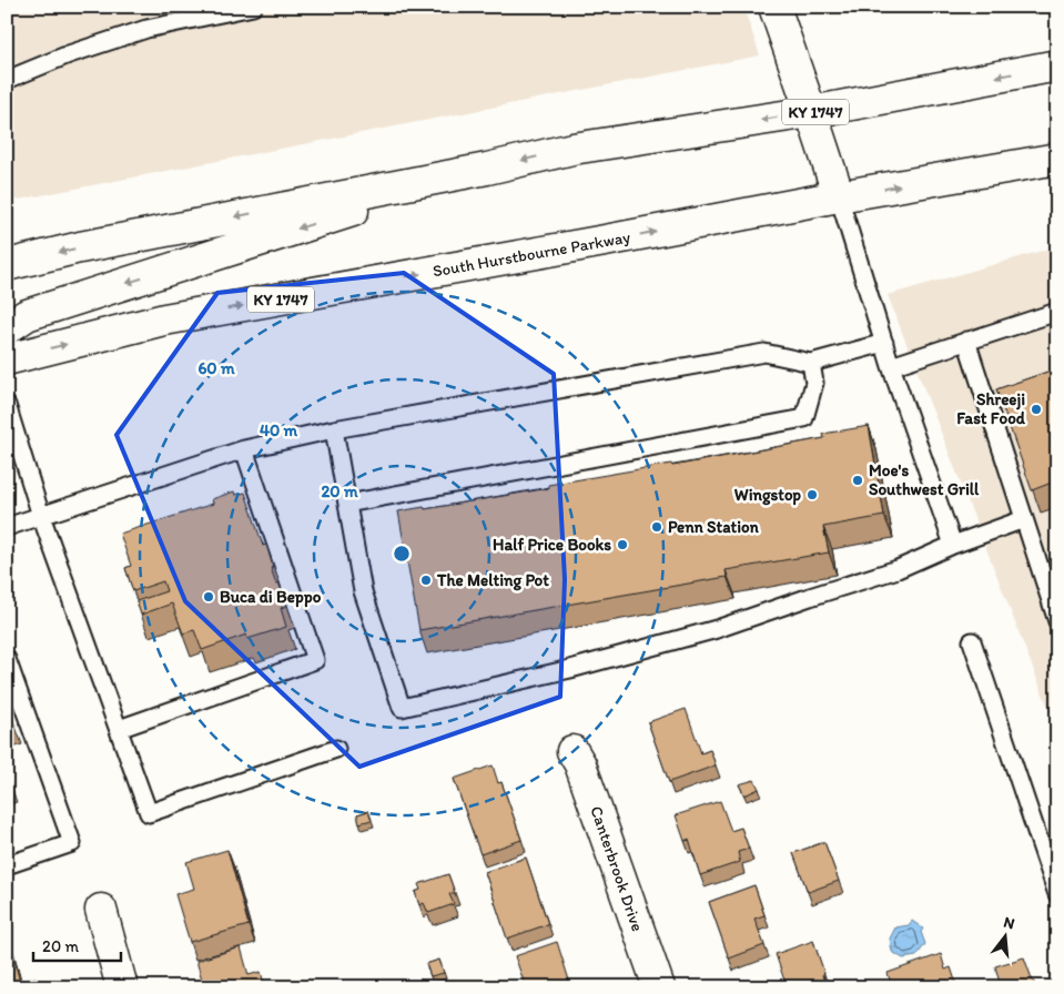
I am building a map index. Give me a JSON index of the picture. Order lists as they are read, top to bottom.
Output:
{
  "streets": {
    "main road": ["KY 1747", "South Hurstbourne Parkway", "Canterbrook Drive"]
  },
  "places": [
    "Shreeji Fast Food",
    "Moe's Southwest Grill",
    "Wingstop",
    "Penn Station",
    "Half Price Books",
    "The Melting Pot",
    "Buca di Beppo"
  ],
  "scale_bar": "20 m",
  "north": "top",
  "rings": ["60 m", "40 m", "20 m"]
}
